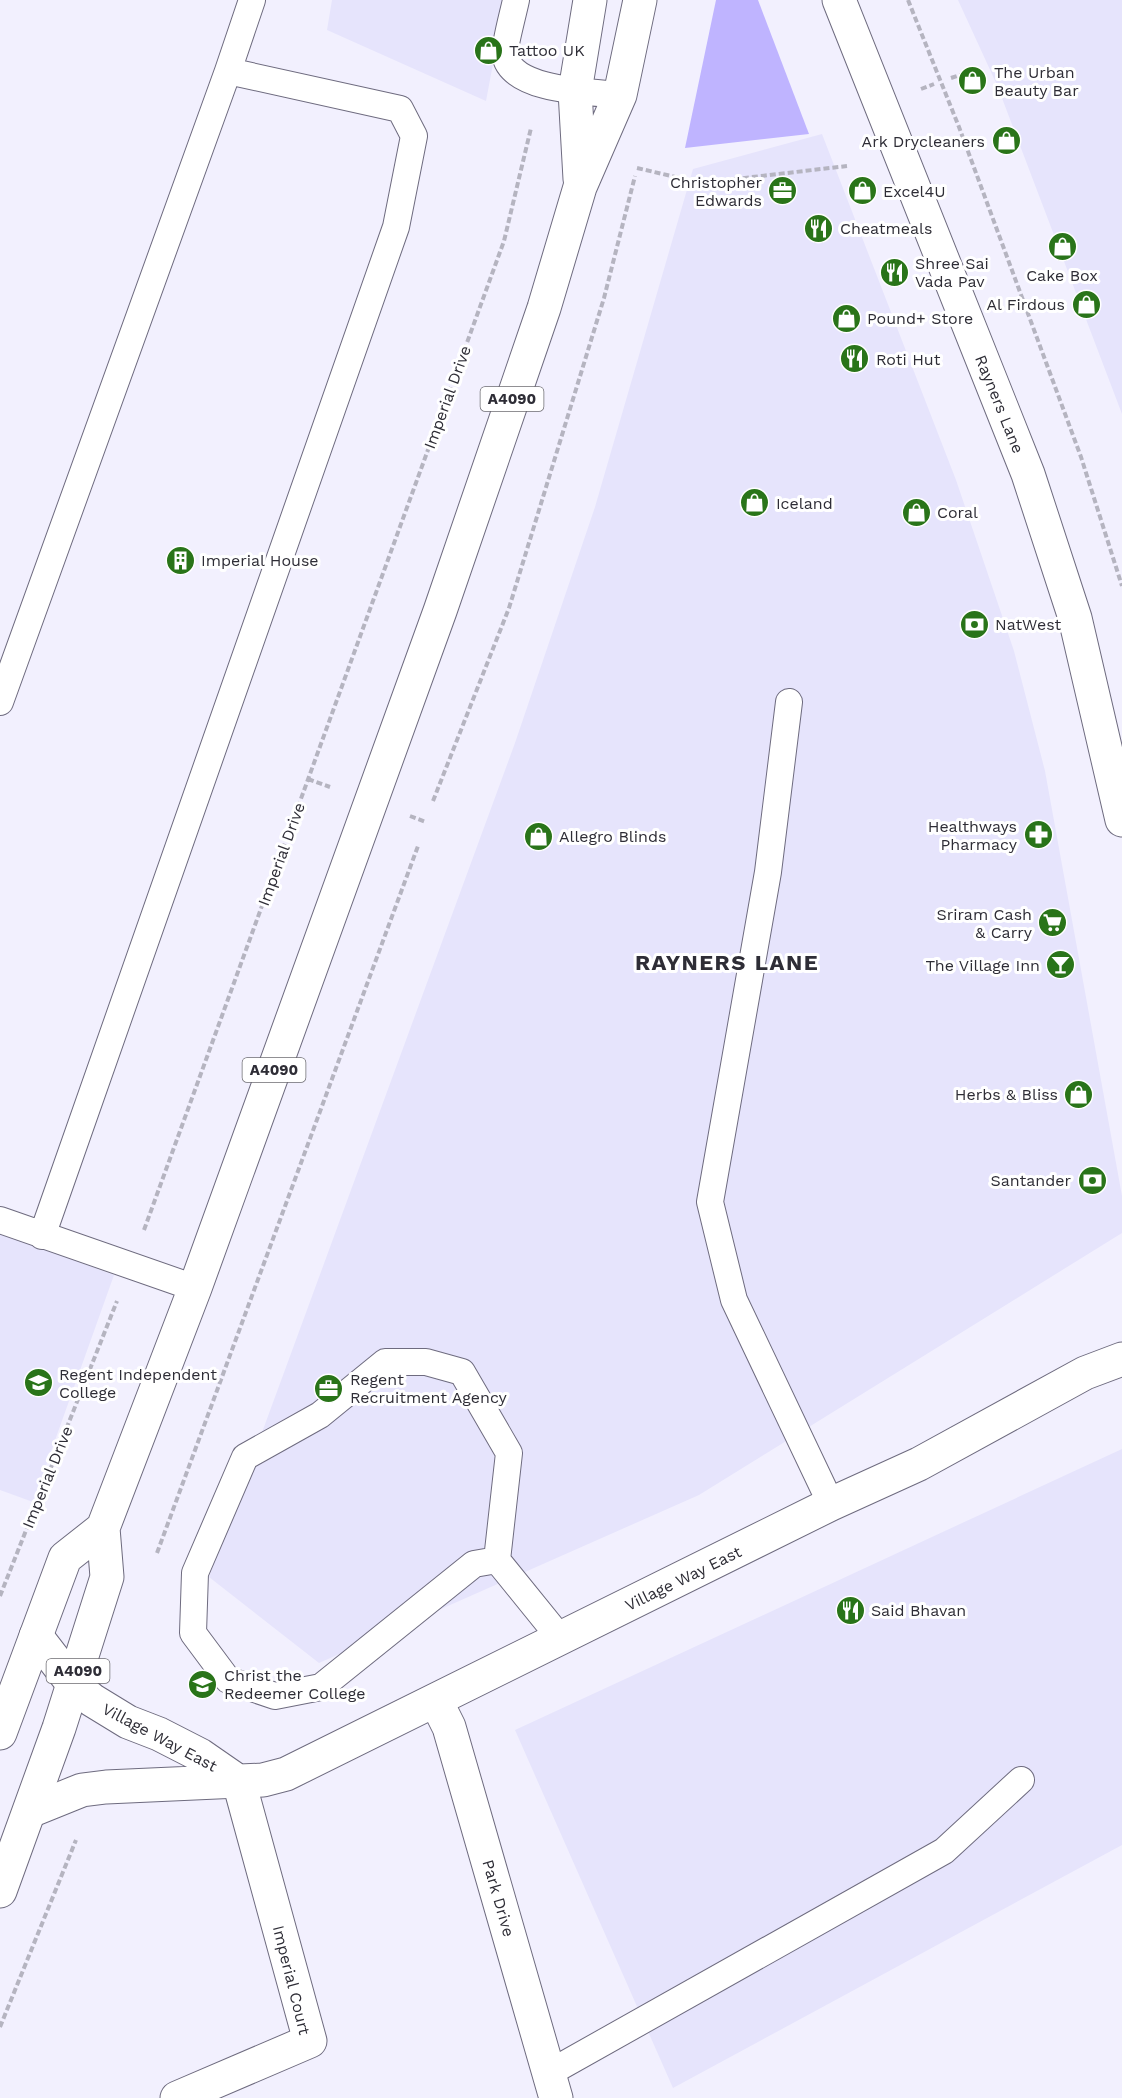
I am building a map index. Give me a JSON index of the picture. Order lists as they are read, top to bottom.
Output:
{
  "streets": {
    "street": [
      "A4090",
      "Rayners Lane",
      "Village Way East",
      "Park Drive",
      "Imperial Court"
    ],
    "path": ["Imperial Drive"]
  },
  "crossings": [
    ["A4090", "Village Way East"],
    ["Village Way East", "Park Drive"],
    ["Village Way East", "Imperial Court"]
  ],
  "districts": ["RAYNERS LANE"],
  "places": {
    "shop": [
      "Tattoo UK",
      "The Urban Beauty Bar",
      "Ark Drycleaners",
      "Excel4U",
      "Cake Box",
      "Al Firdous",
      "Pound+ Store",
      "Iceland",
      "Coral",
      "Allegro Blinds",
      "Herbs & Bliss"
    ],
    "office": ["Christopher Edwards", "Regent Recruitment Agency"],
    "restaurant": [
      "Cheatmeals",
      "Shree Sai Vada Pav",
      "Roti Hut",
      "Said Bhavan"
    ],
    "building": ["Imperial House"],
    "bank": ["NatWest", "Santander"],
    "pharmacy": ["Healthways Pharmacy"],
    "supermarket": ["Sriram Cash & Carry"],
    "bar": ["The Village Inn"],
    "school or university": ["Regent Independent College", "Christ the Redeemer College"]
  }
}
